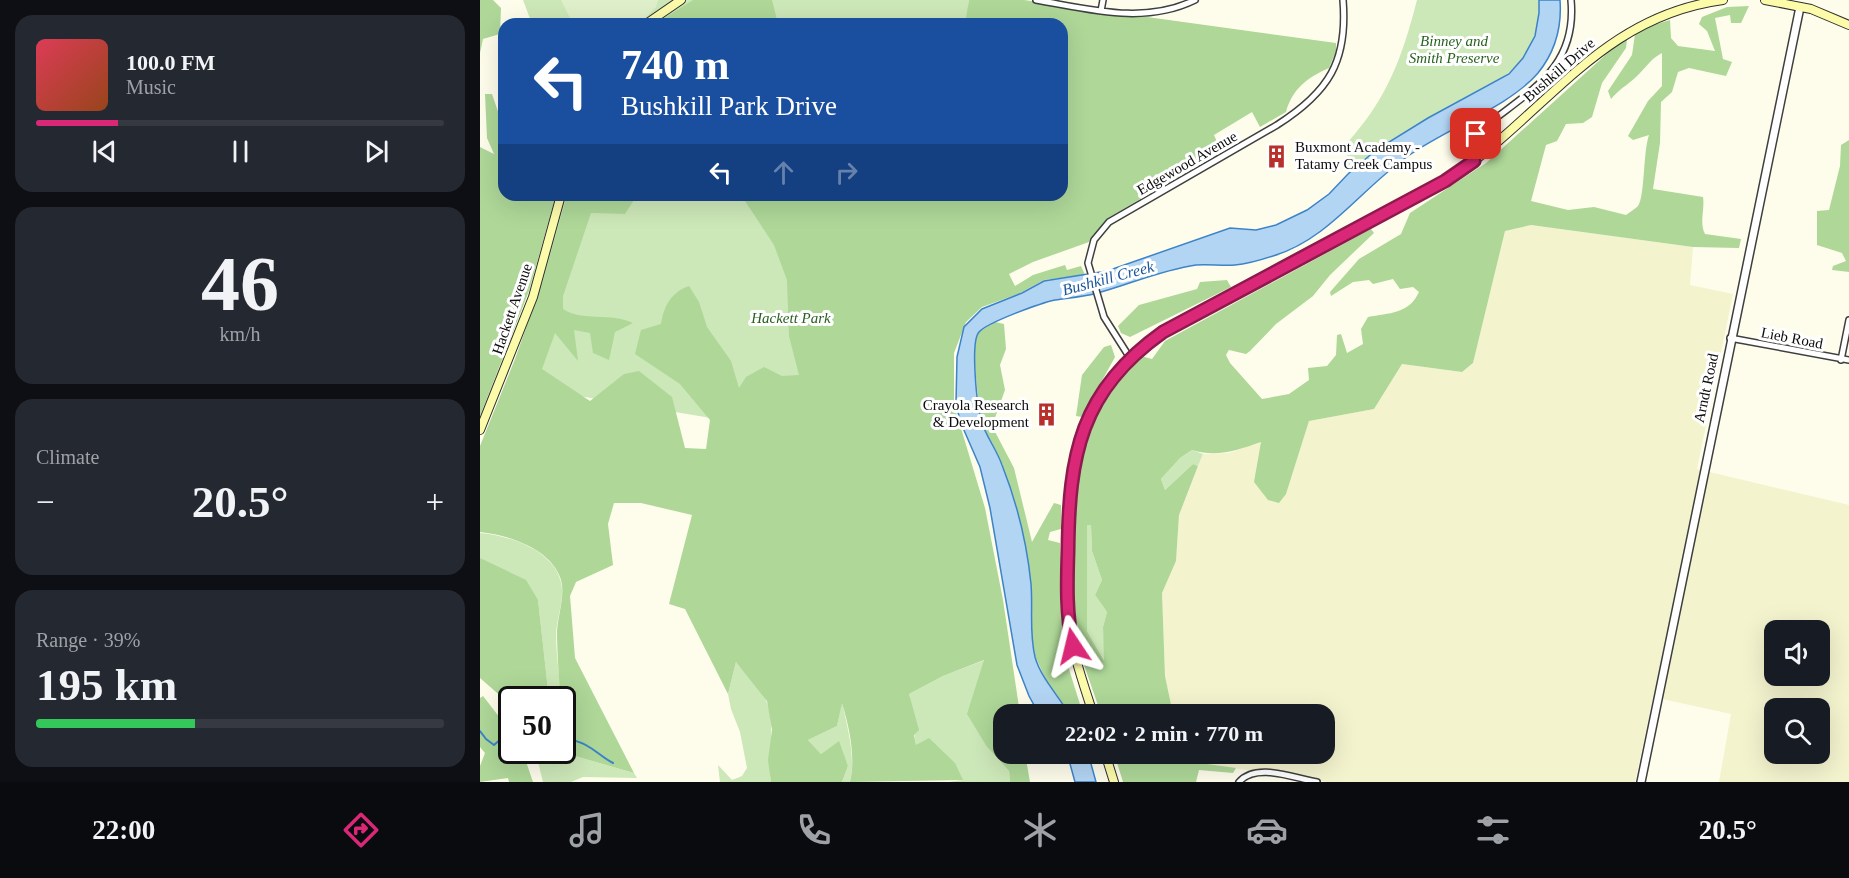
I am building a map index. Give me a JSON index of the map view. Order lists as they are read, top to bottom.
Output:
{
  "streets": {
    "main road": ["Bushkill Drive", "Hackett Avenue"],
    "street": ["Edgewood Avenue", "Lieb Road", "Arndt Road"]
  },
  "crossings": [
    ["Bushkill Drive", "Edgewood Avenue"],
    ["Lieb Road", "Arndt Road"]
  ],
  "water": ["Bushkill Creek"],
  "parks": ["Binney and Smith Preserve", "Hackett Park"],
  "places": {
    "building": ["Buxmont Academy - Tatamy Creek Campus", "Crayola Research & Development"]
  },
  "page": {
    "turn": ["740 m", "Bushkill Park Drive"],
    "song": ["100.0 FM", "Music"],
    "tile": [
      ["46", "km/h"],
      "Climate",
      ["Range · 39%", "195 km"]
    ],
    "heat": ["−", "20.5°", "+"],
    "limit": "50",
    "trip": "22:02 · 2 min · 770 m",
    "tabs": ["22:00", "20.5°"]
  }
}
